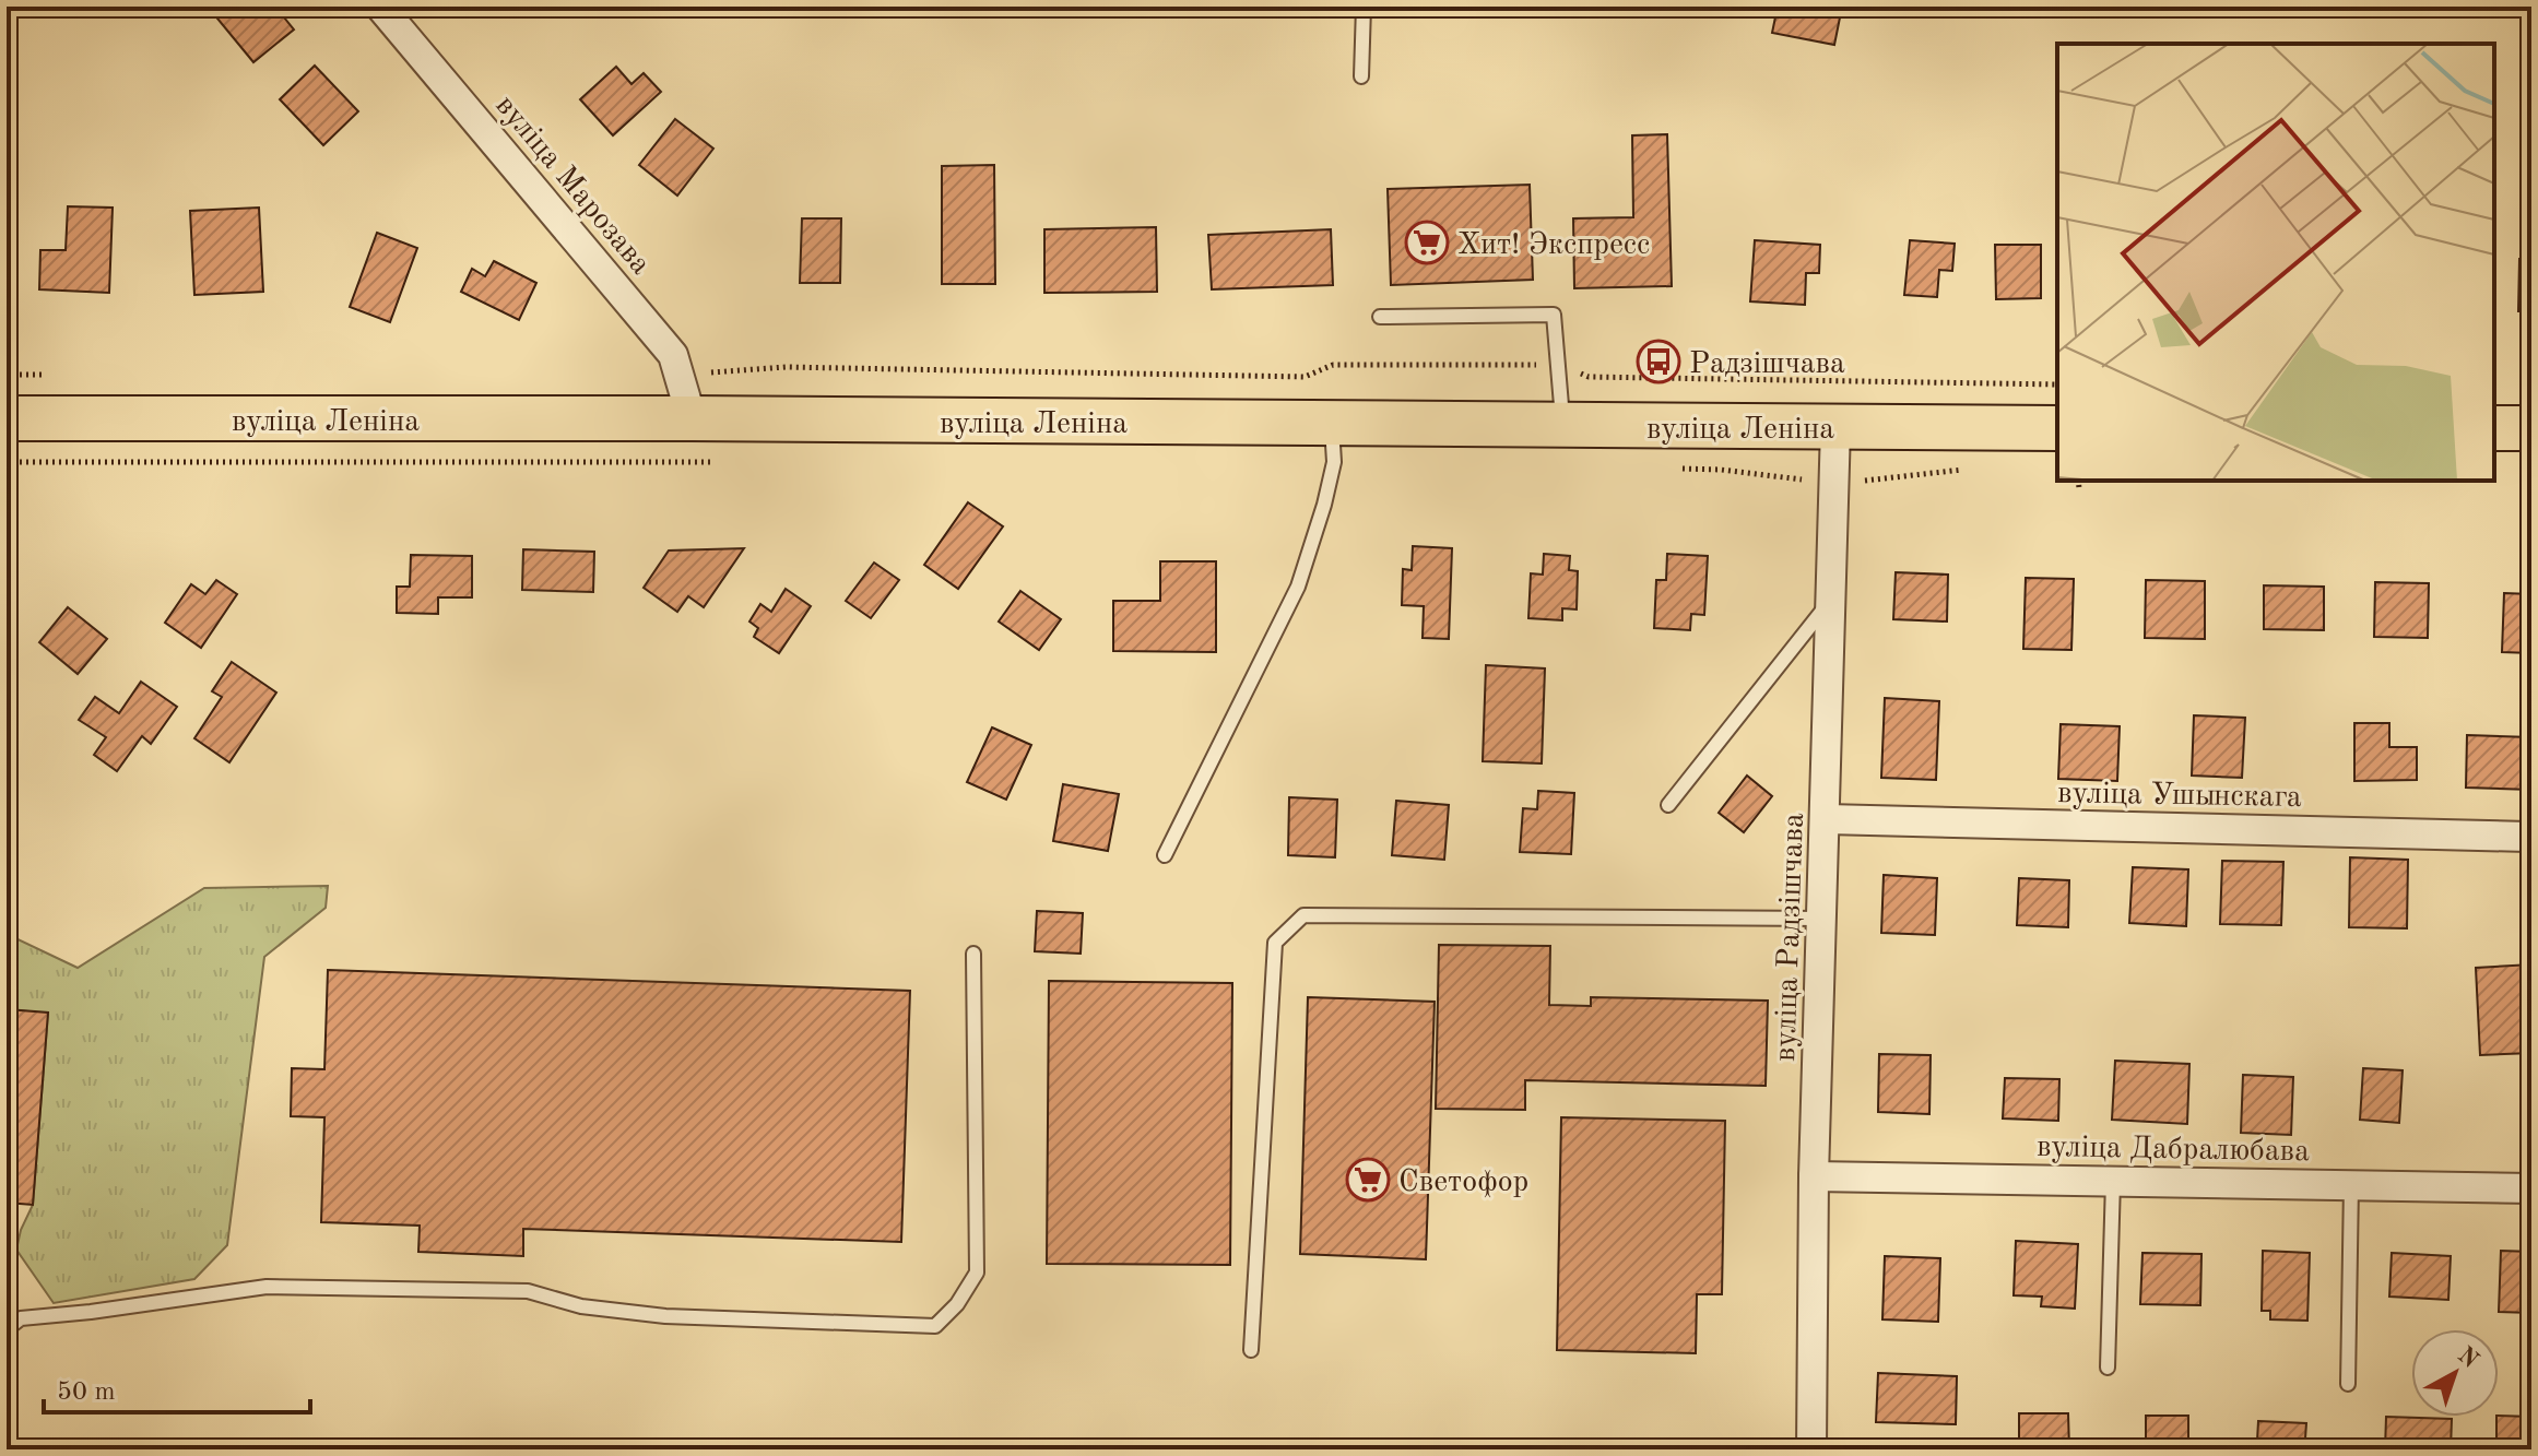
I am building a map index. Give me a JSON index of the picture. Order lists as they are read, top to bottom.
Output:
{
  "streets": {
    "main road": ["вуліца Леніна"],
    "street": [
      "вуліца Марозава",
      "вуліца Ушынскага",
      "вуліца Радзішчава",
      "вуліца Дабралюбава"
    ]
  },
  "crossings": [
    ["вуліца Марозава", "вуліца Леніна"],
    ["вуліца Леніна", "вуліца Радзішчава"],
    ["вуліца Ушынскага", "вуліца Радзішчава"],
    ["вуліца Радзішчава", "вуліца Дабралюбава"]
  ],
  "places": {
    "supermarket": ["Хит! Экспресс", "Светофор"],
    "bus stop": ["Радзішчава"]
  },
  "scale_bar": "50 m",
  "north": "top right"
}
